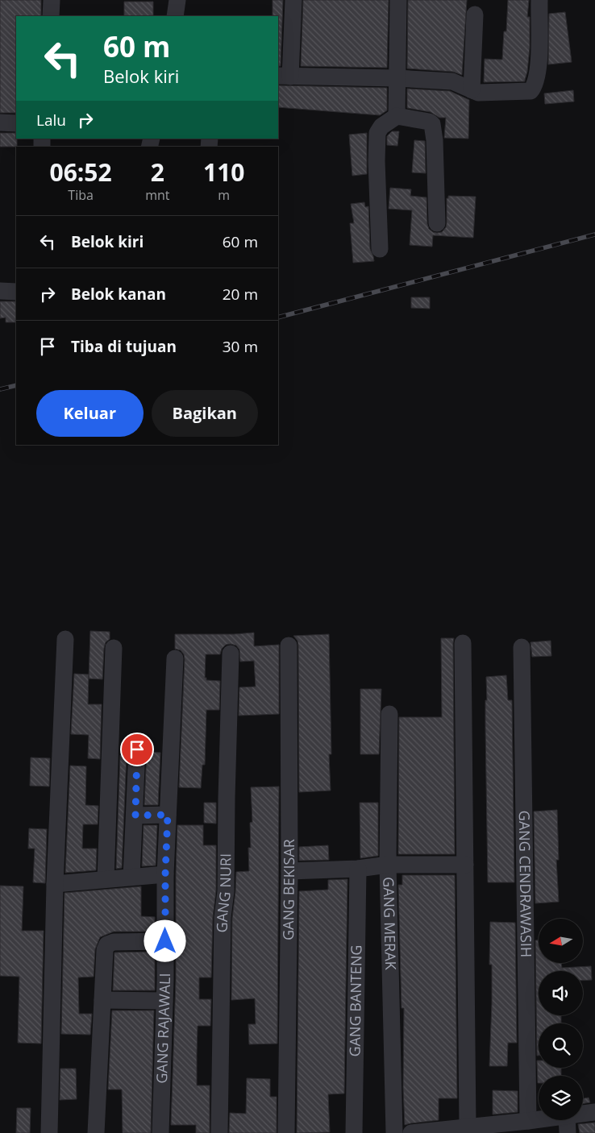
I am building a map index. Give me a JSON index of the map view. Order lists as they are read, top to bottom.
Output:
{
  "streets": {
    "street": [
      "GANG CENDRAWASIH",
      "GANG BEKISAR",
      "GANG NURI",
      "GANG MERAK",
      "GANG BANTENG",
      "GANG RAJAWALI"
    ]
  },
  "north": "left",
  "page": {
    "turn": ["60 m", "Belok kiri"],
    "then": "Lalu",
    "eta": [
      "06:52",
      "Tiba",
      "2",
      "mnt",
      "110",
      "m"
    ],
    "list": [
      {
        "name": "Belok kiri",
        "value": "60 m"
      },
      {
        "name": "Belok kanan",
        "value": "20 m"
      },
      {
        "name": "Tiba di tujuan",
        "value": "30 m"
      }
    ],
    "buttons": ["Keluar", "Bagikan"]
  }
}
